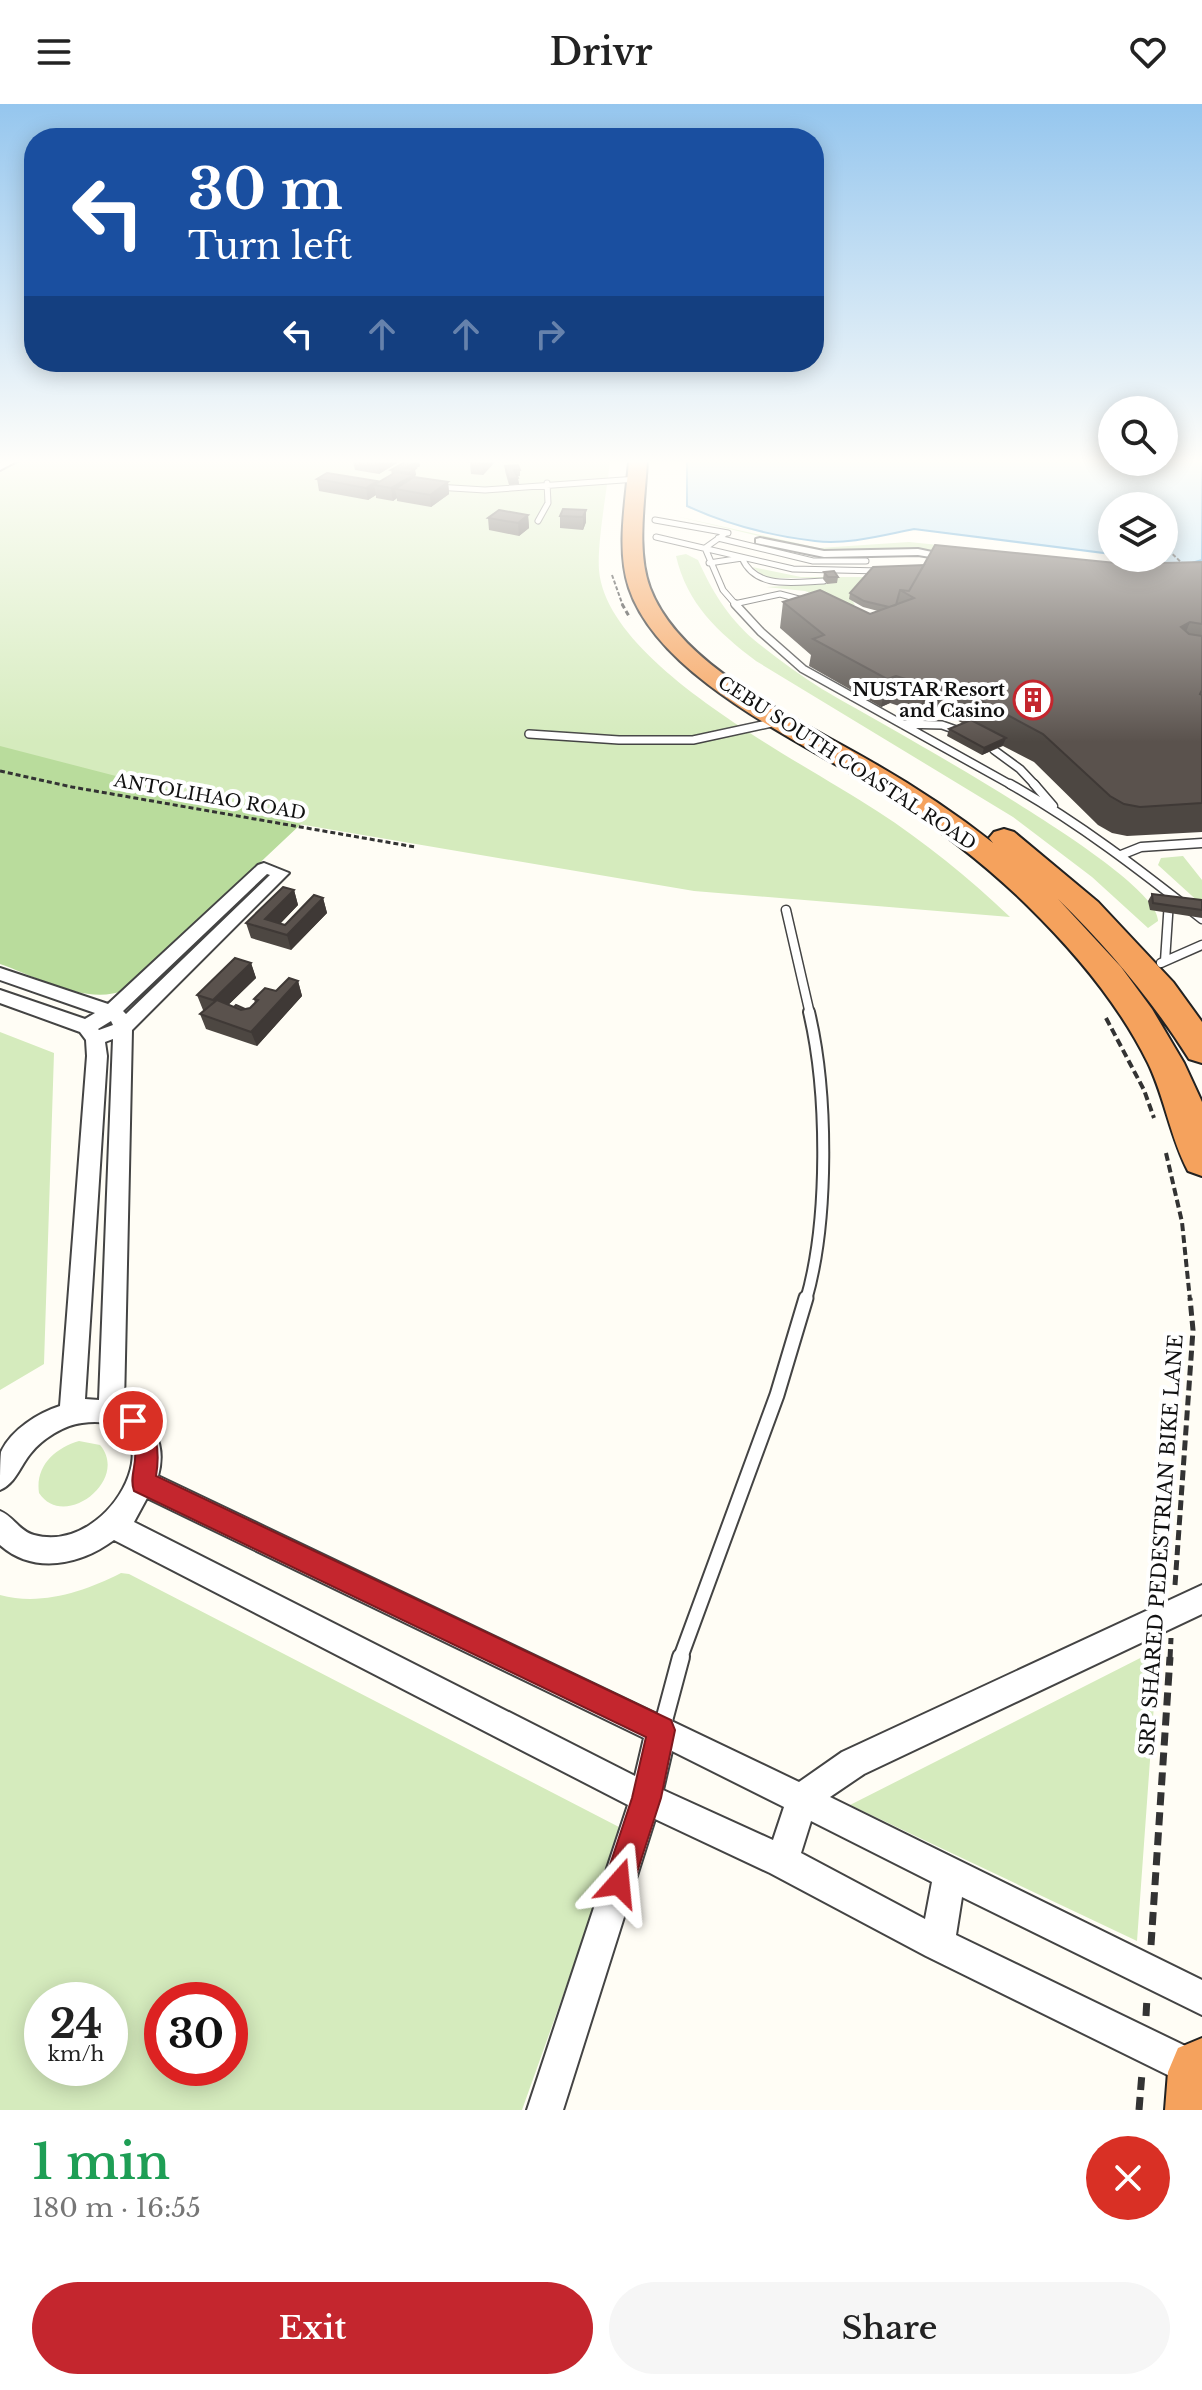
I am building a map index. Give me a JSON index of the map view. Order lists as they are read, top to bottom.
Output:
{
  "streets": {
    "highway": ["CEBU SOUTH COASTAL ROAD"],
    "path": ["ANTOLIHAO ROAD", "SRP SHARED PEDESTRIAN BIKE LANE"]
  },
  "places": {
    "building": ["NUSTAR Resort and Casino"]
  },
  "page": {
    "header": "Drivr",
    "turn": ["30 m", "Turn left"],
    "speed": "24 km/h",
    "limit": "30",
    "heading": ["1 min", "180 m · 16:55"],
    "buttons": ["Exit", "Share"]
  }
}
